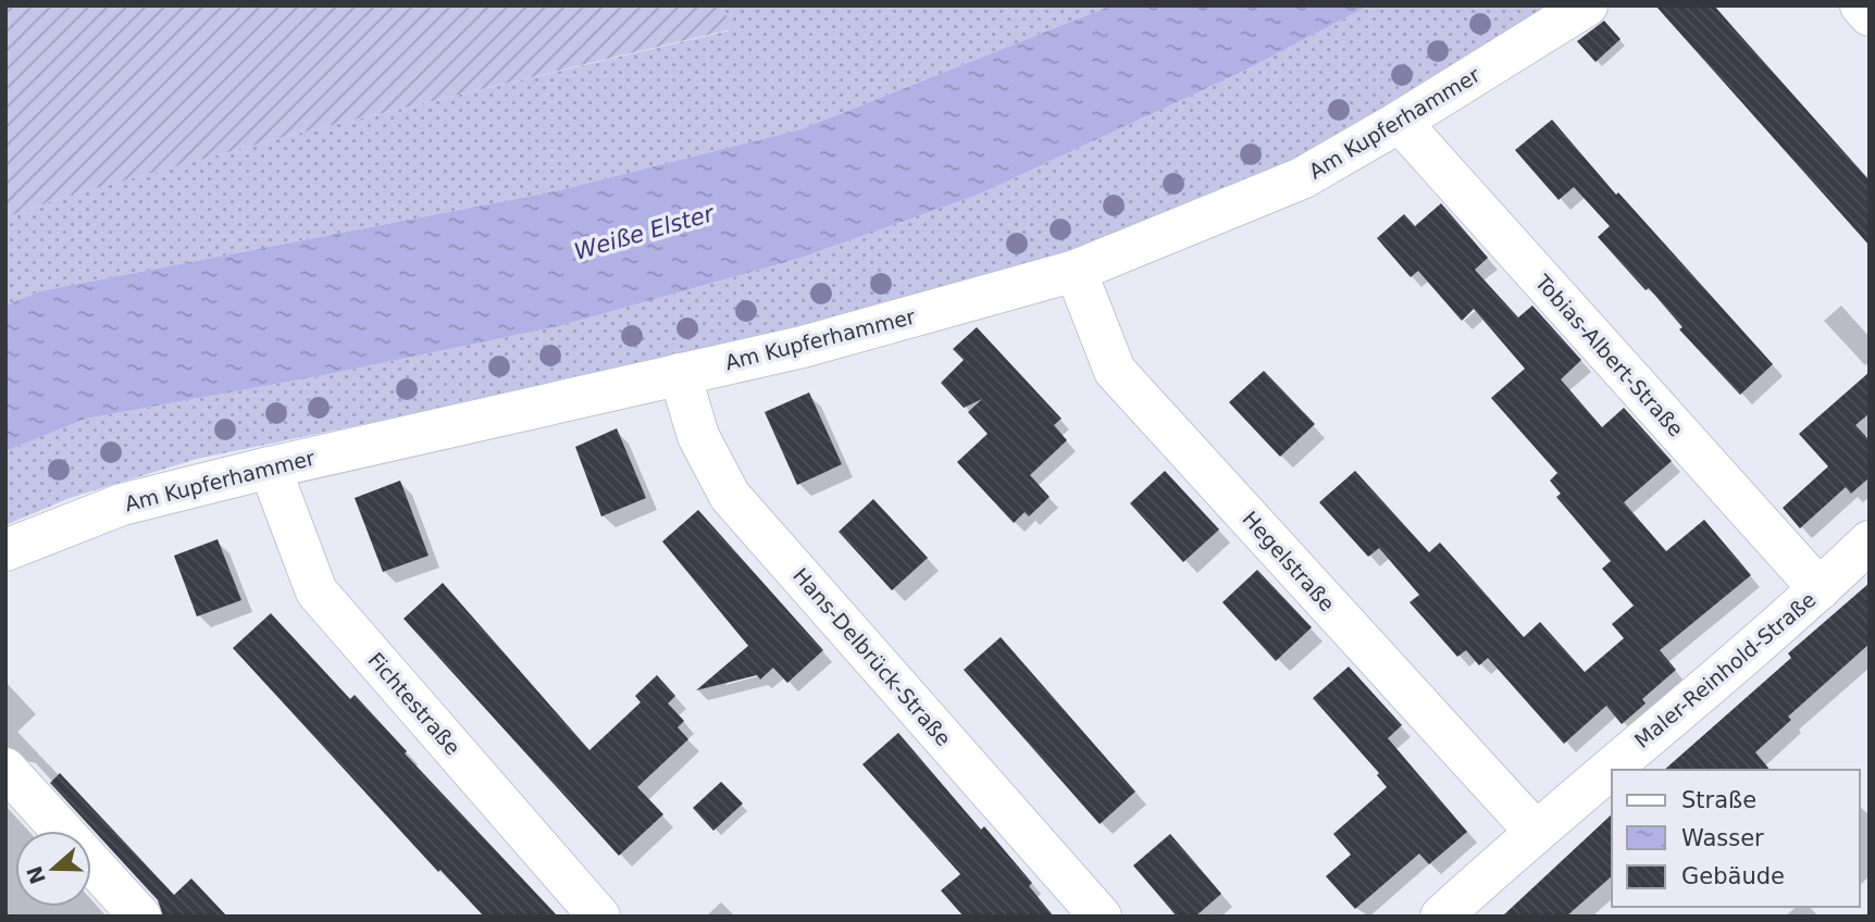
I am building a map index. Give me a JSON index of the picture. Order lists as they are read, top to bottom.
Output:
{
  "streets": {
    "street": [
      "Am Kupferhammer",
      "Tobias-Albert-Straße",
      "Hegelstraße",
      "Hans-Delbrück-Straße",
      "Maler-Reinhold-Straße",
      "Fichtestraße"
    ]
  },
  "crossings": [
    ["Am Kupferhammer", "Tobias-Albert-Straße"],
    ["Am Kupferhammer", "Hegelstraße"],
    ["Am Kupferhammer", "Hans-Delbrück-Straße"],
    ["Am Kupferhammer", "Fichtestraße"],
    ["Tobias-Albert-Straße", "Maler-Reinhold-Straße"],
    ["Hegelstraße", "Maler-Reinhold-Straße"]
  ],
  "water": ["Weiße Elster"],
  "legend": ["Straße", "Wasser", "Gebäude"],
  "north": "left"
}
